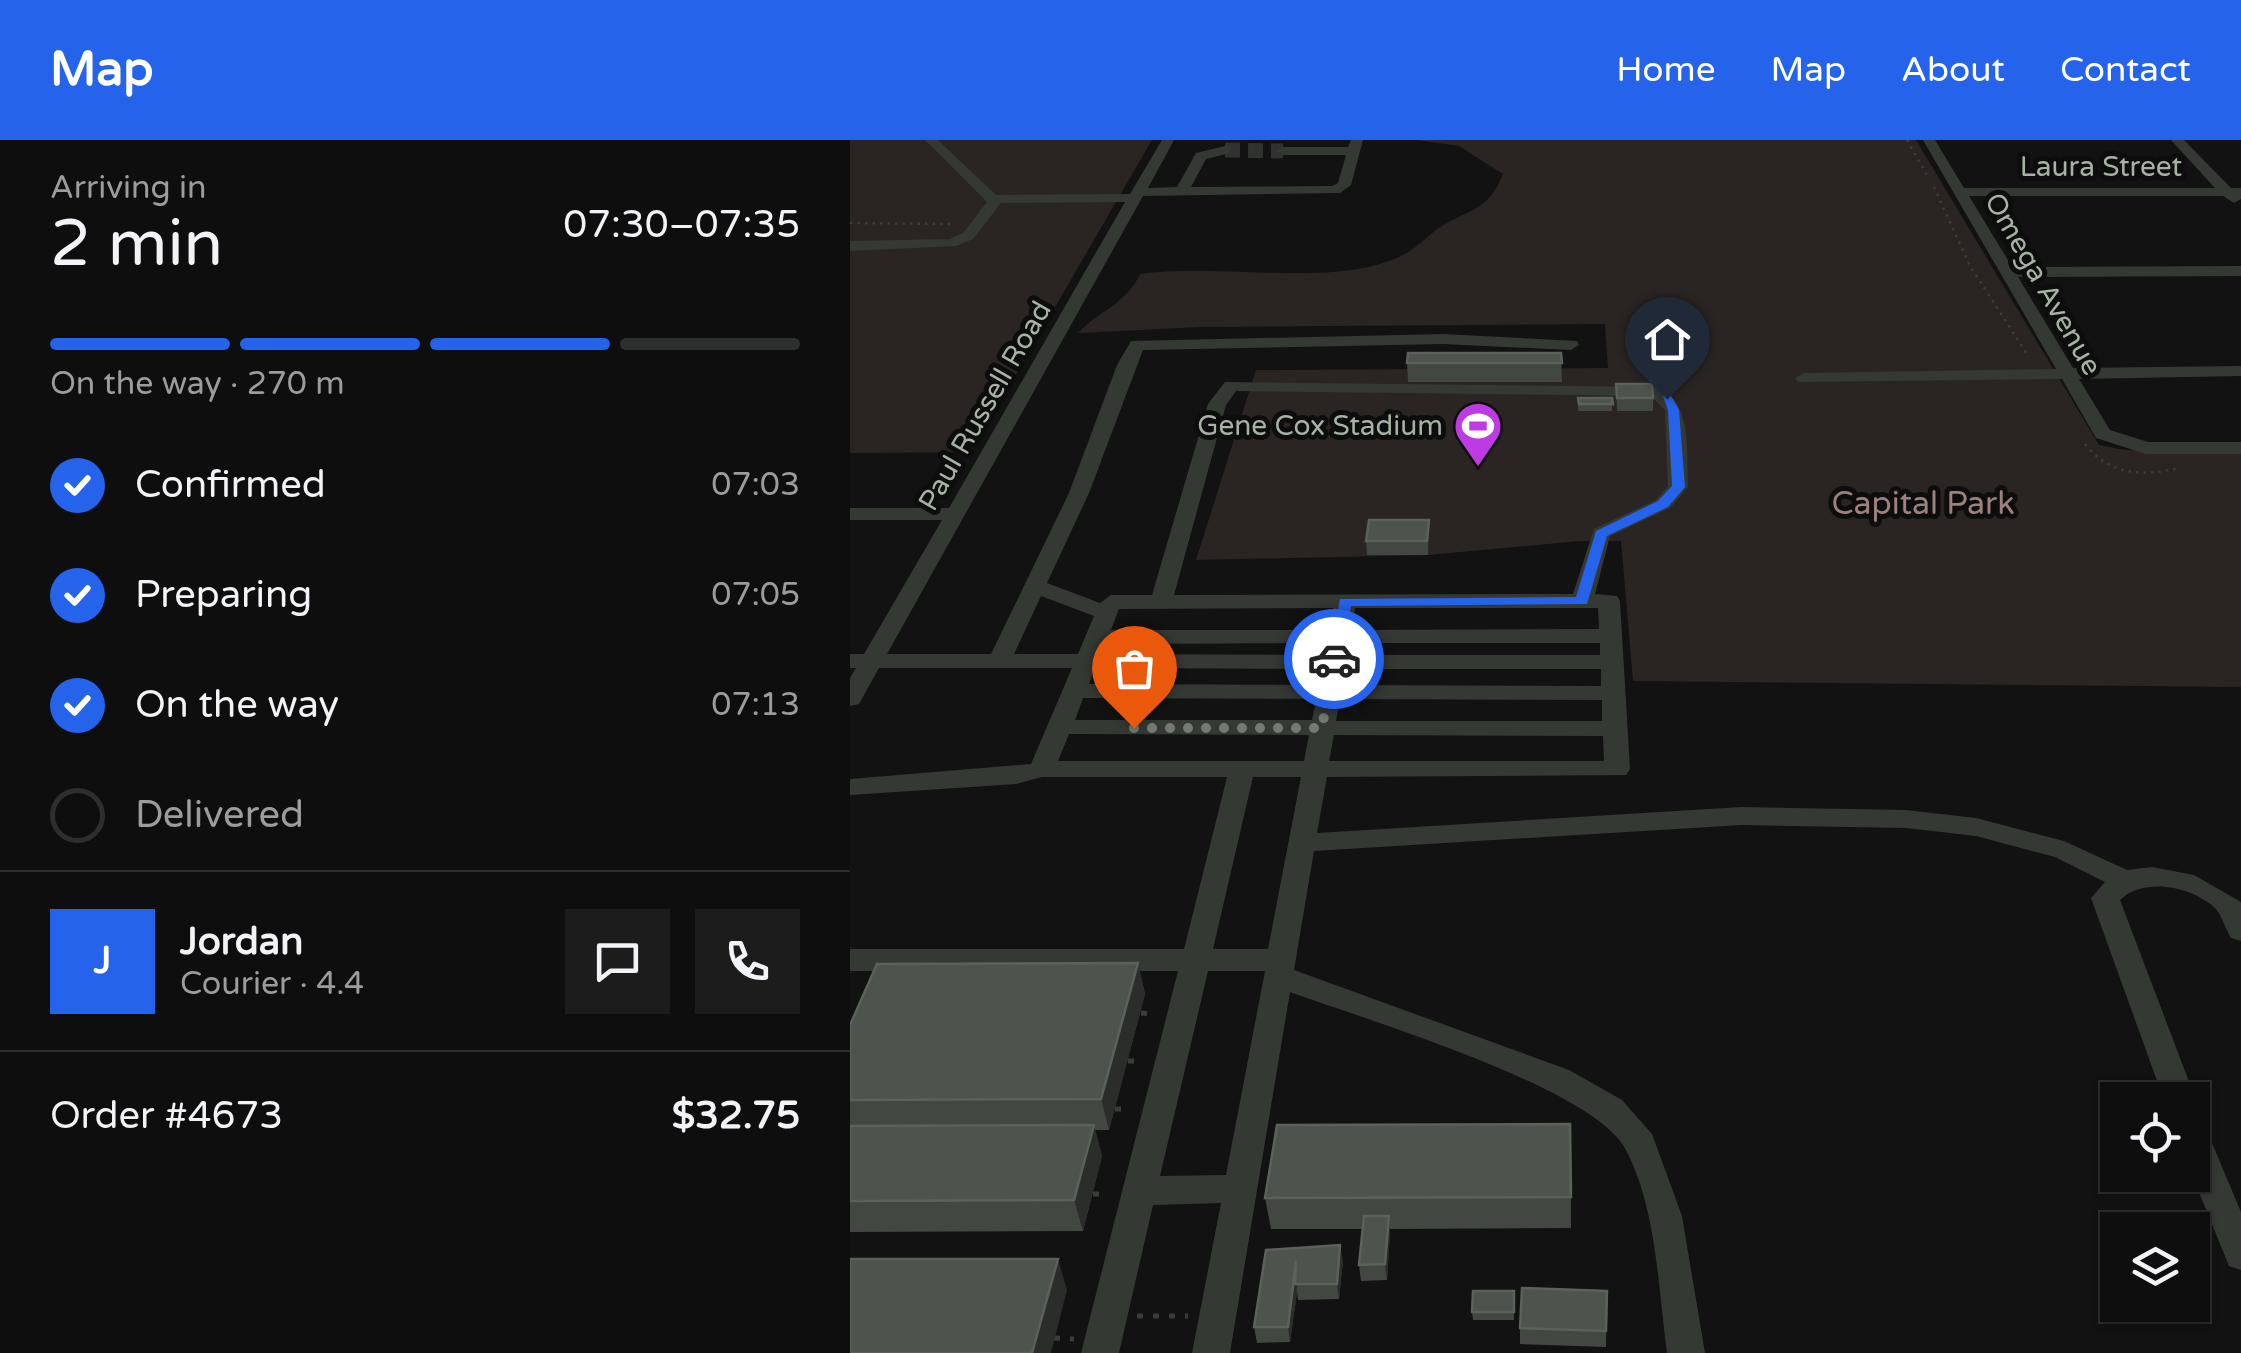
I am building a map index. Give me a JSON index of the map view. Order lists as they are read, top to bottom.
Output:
{
  "streets": {
    "street": ["Laura Street", "Omega Avenue", "Paul Russell Road"]
  },
  "crossings": [
    ["Laura Street", "Omega Avenue"]
  ],
  "parks": ["Capital Park"],
  "places": {
    "sports": ["Gene Cox Stadium"]
  },
  "page": {
    "header": "Map",
    "nav": [
      "Home",
      "Map",
      "About",
      "Contact"
    ],
    "heading": ["2 min", "Arriving in", "07:30–07:35"],
    "panel": [
      "Jordan",
      "Courier · 4.4",
      "Order #4673",
      "$32.75"
    ],
    "bar": "On the way · 270 m",
    "list": [
      ["Confirmed", "07:03"],
      ["Preparing", "07:05"],
      ["On the way", "07:13"],
      "Delivered"
    ],
    "round": "J"
  }
}
